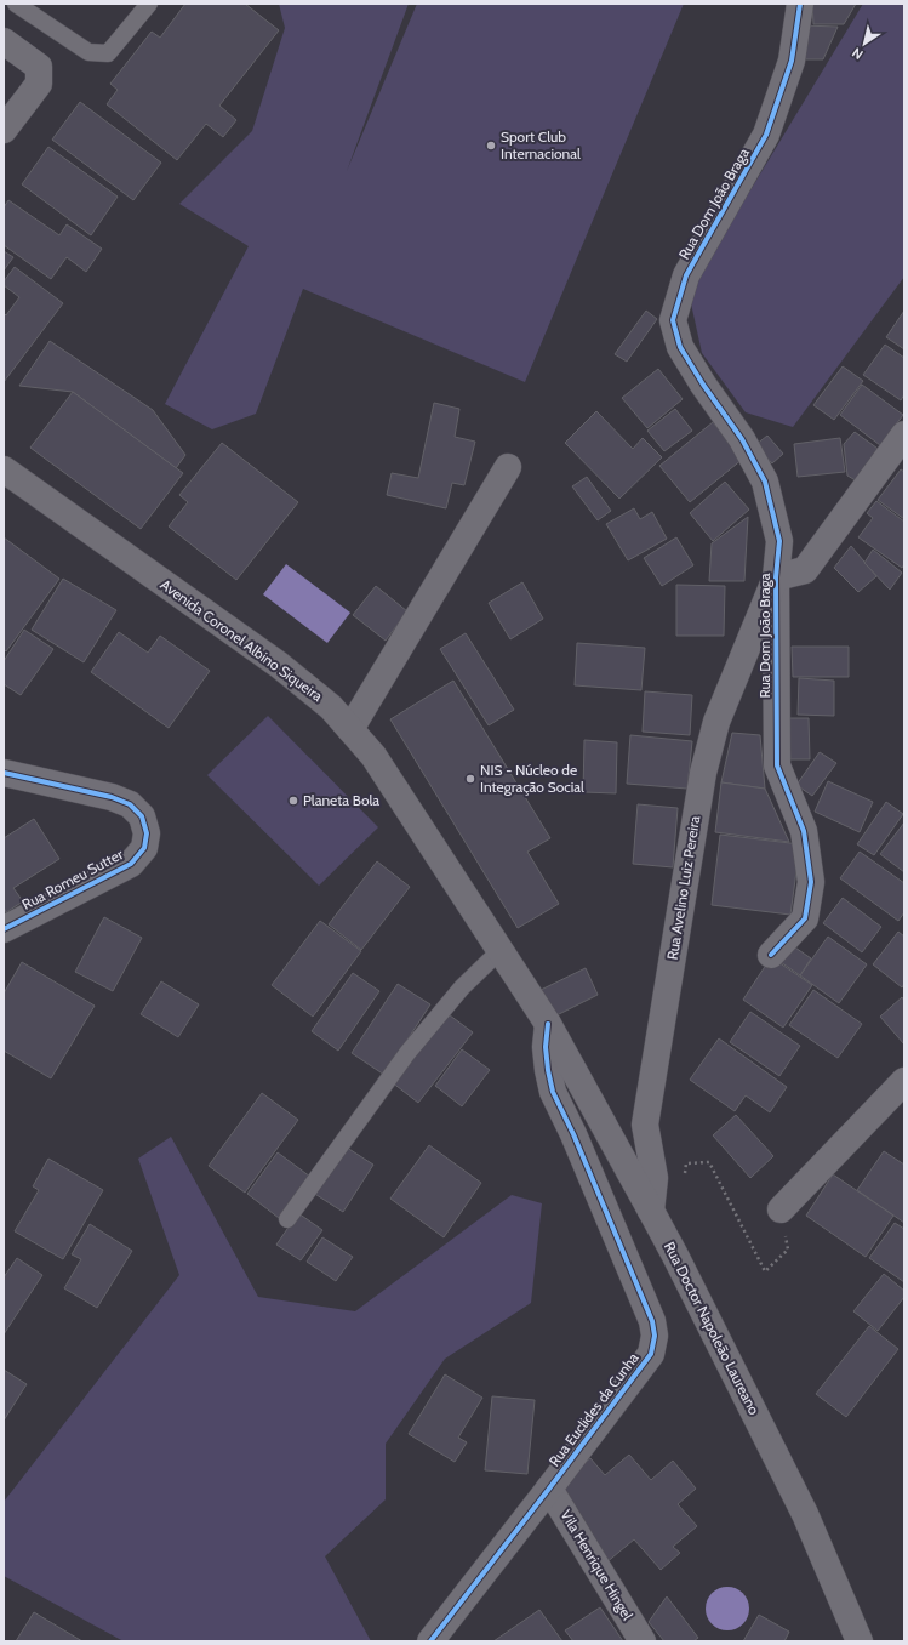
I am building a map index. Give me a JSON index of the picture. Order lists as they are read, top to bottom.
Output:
{
  "streets": {
    "street": [
      "Rua Dom João Braga",
      "Avenida Coronel Albino Siqueira",
      "Rua Romeu Sutter",
      "Rua Avelino Luiz Pereira",
      "Rua Doctor Napoleão Laureano",
      "Rua Euclides da Cunha",
      "Vila Henrique Hingel"
    ]
  },
  "crossings": [
    ["Rua Dom João Braga", "Rua Avelino Luiz Pereira"],
    ["Avenida Coronel Albino Siqueira", "Rua Doctor Napoleão Laureano"],
    ["Avenida Coronel Albino Siqueira", "Rua Euclides da Cunha"],
    ["Rua Avelino Luiz Pereira", "Rua Doctor Napoleão Laureano"],
    ["Rua Doctor Napoleão Laureano", "Rua Euclides da Cunha"],
    ["Rua Euclides da Cunha", "Vila Henrique Hingel"]
  ],
  "places": ["Sport Club Internacional", "NIS - Núcleo de Integração Social", "Planeta Bola"],
  "north": "bottom left"
}
